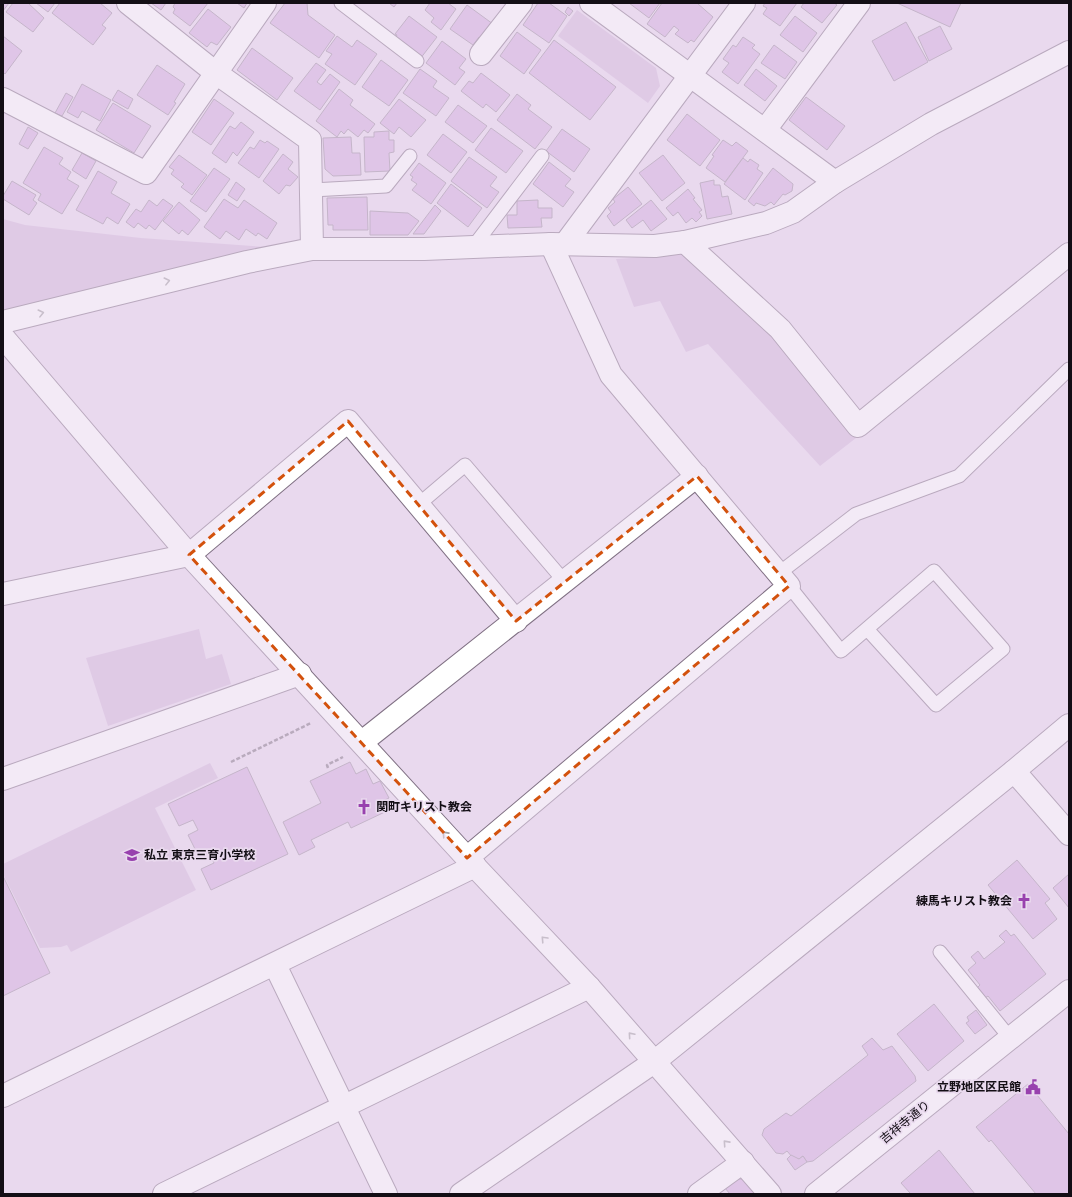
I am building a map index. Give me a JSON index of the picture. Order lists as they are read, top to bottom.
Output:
{
  "streets": {
    "street": ["吉祥寺通り"]
  },
  "places": {
    "church": ["関町キリスト教会", "練馬キリスト教会"],
    "school or university": ["私立 東京三育小学校"],
    "public building": ["立野地区区民館"]
  }
}
